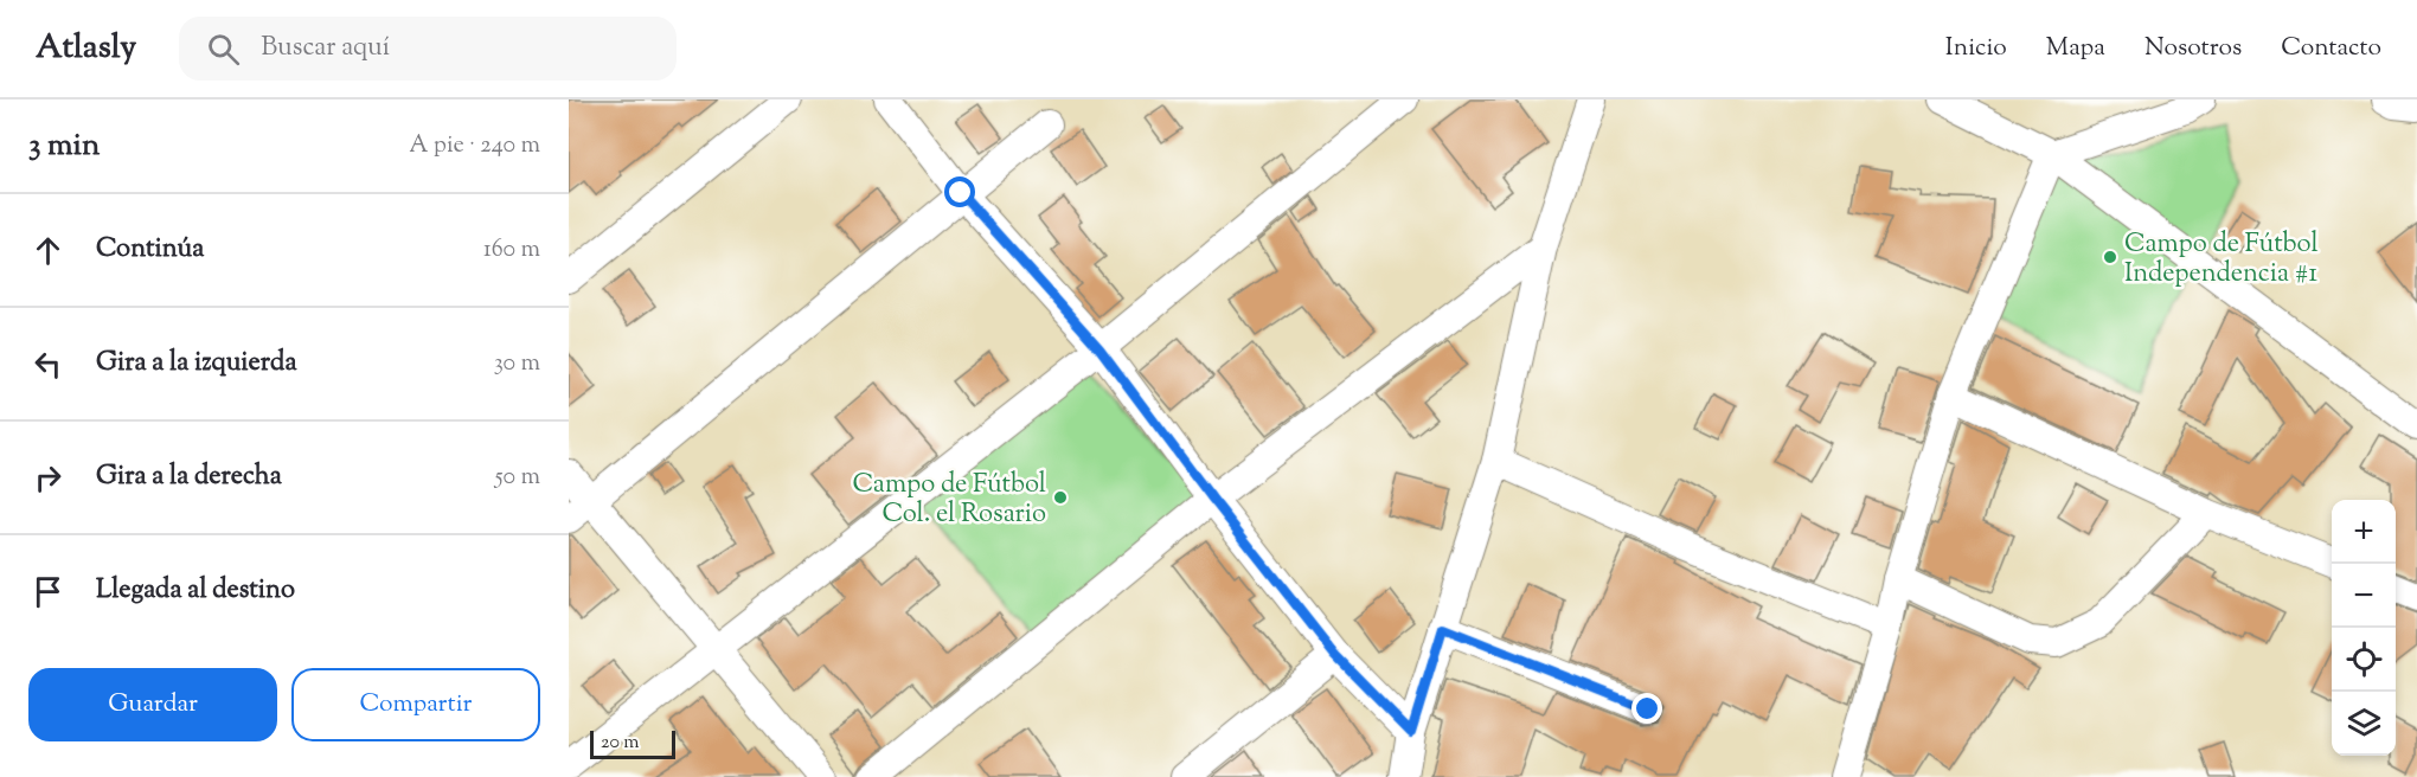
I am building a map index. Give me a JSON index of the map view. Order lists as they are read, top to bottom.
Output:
{
  "places": ["Campo de Fútbol Independencia #1", "Campo de Fútbol Col. el Rosario"],
  "scale_bar": "20 m",
  "page": {
    "header": "Atlasly",
    "search": "Buscar aquí",
    "nav": [
      "Inicio",
      "Mapa",
      "Nosotros",
      "Contacto"
    ],
    "heading": ["3 min", "A pie · 240 m"],
    "list": [
      ["Continúa", "160 m"],
      ["Gira a la izquierda", "30 m"],
      ["Gira a la derecha", "50 m"],
      "Llegada al destino"
    ],
    "map_buttons": ["+", "−"],
    "buttons": ["Guardar", "Compartir"],
    "scale": "20 m"
  }
}
